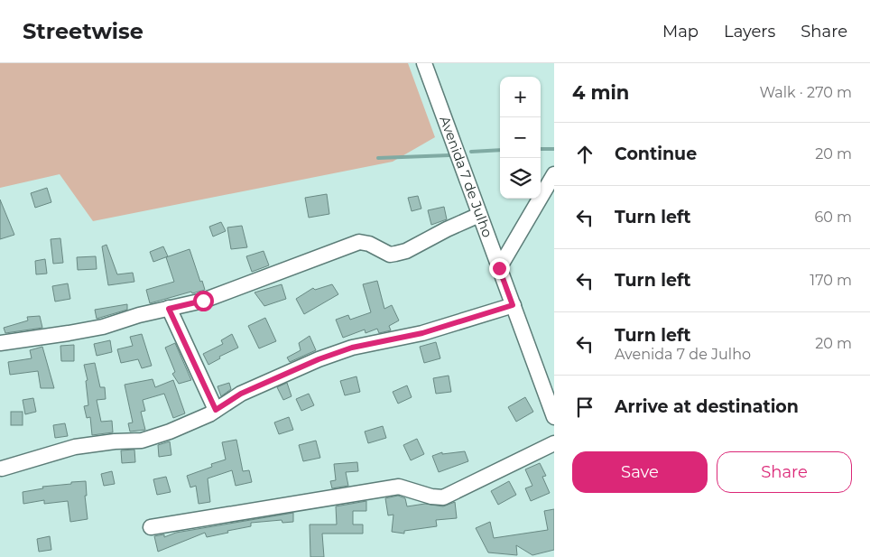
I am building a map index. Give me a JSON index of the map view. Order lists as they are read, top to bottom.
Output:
{
  "streets": {
    "street": ["Avenida 7 de Julho"]
  },
  "page": {
    "header": "Streetwise",
    "nav": ["Map", "Layers", "Share"],
    "heading": ["4 min", "Walk · 270 m"],
    "map_buttons": ["+", "−"],
    "list": [
      ["Continue", "20 m"],
      ["Turn left", "60 m"],
      ["Turn left", "170 m"],
      ["Turn left", "Avenida 7 de Julho", "20 m"],
      "Arrive at destination"
    ],
    "buttons": ["Save", "Share"]
  }
}
